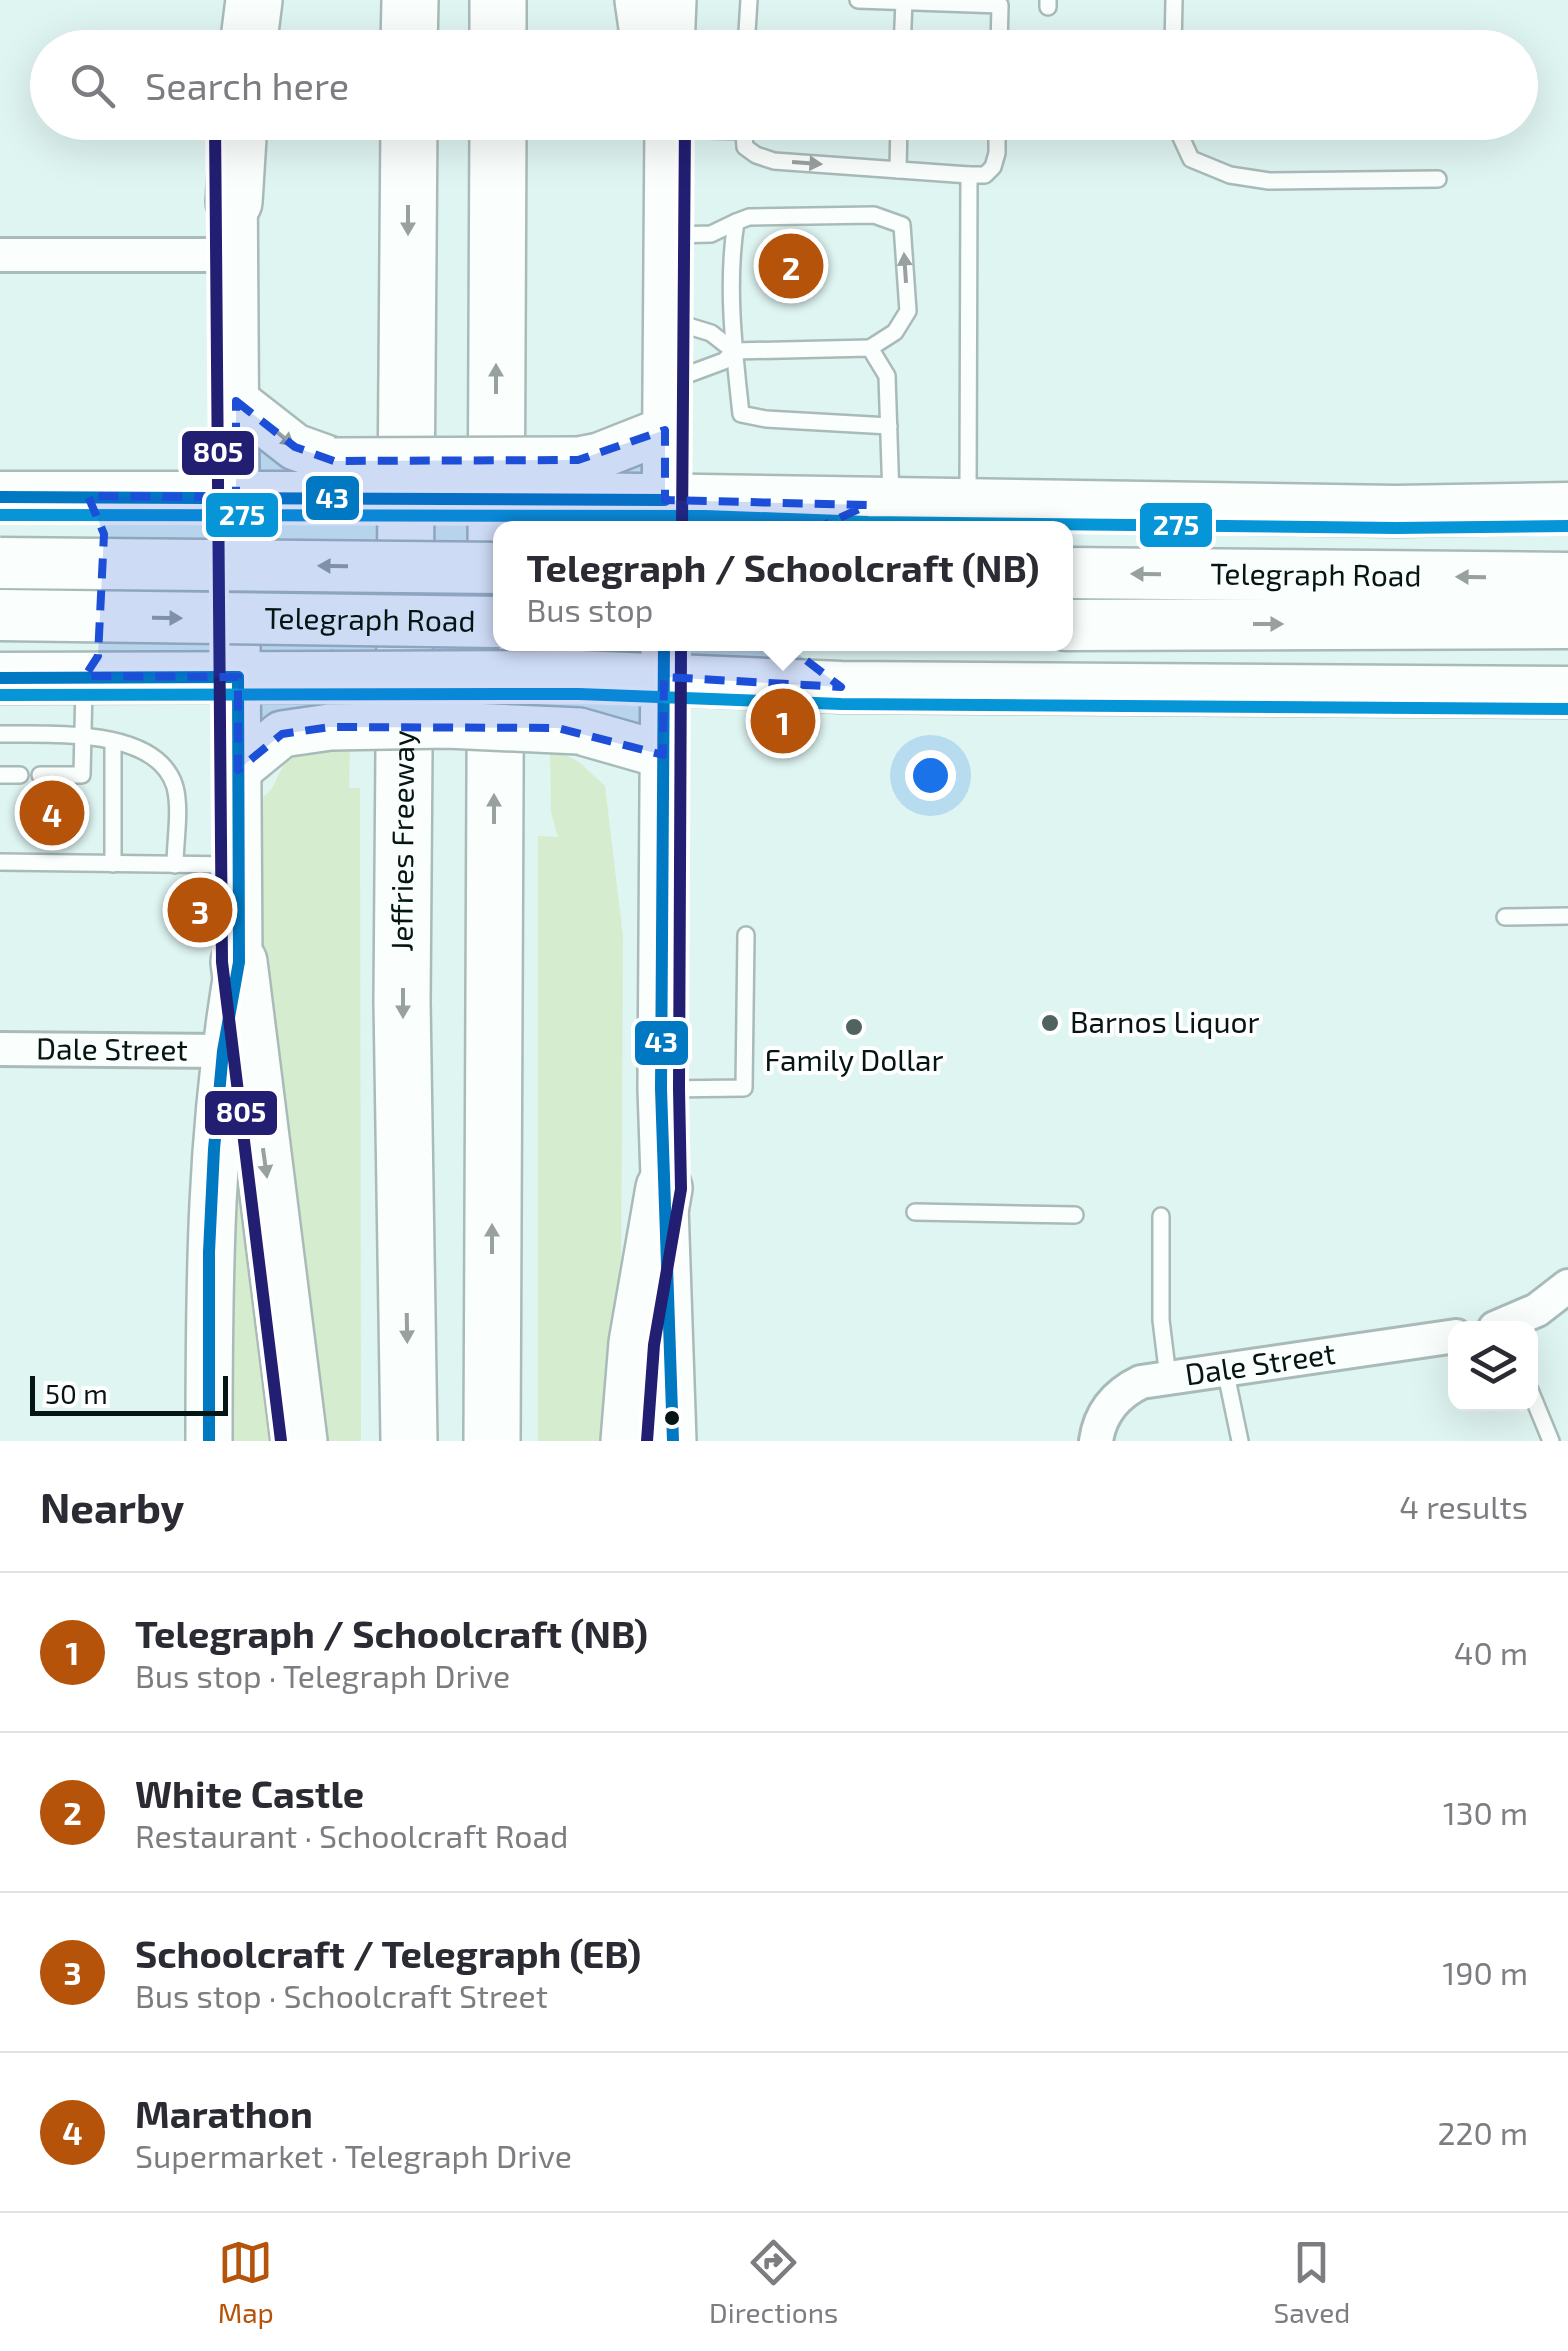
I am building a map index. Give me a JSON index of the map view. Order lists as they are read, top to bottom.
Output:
{
  "streets": {
    "highway": ["Jeffries Freeway"],
    "main road": ["Telegraph Road"],
    "street": ["Dale Street"]
  },
  "places": ["Barnos Liquor", "Family Dollar"],
  "lines": ["transit line 805", "transit line 43", "transit line 275"],
  "scale_bar": "50 m",
  "page": {
    "search": "Search here",
    "pins": [
      "2",
      "1",
      "4",
      "3"
    ],
    "popup": ["Telegraph / Schoolcraft (NB)", "Bus stop"],
    "scale": "50 m",
    "heading": ["Nearby", "4 results"],
    "list": [
      {
        "mark": "1",
        "name": "Telegraph / Schoolcraft (NB)",
        "note": "Bus stop · Telegraph Drive",
        "value": "40 m"
      },
      {
        "mark": "2",
        "name": "White Castle",
        "note": "Restaurant · Schoolcraft Road",
        "value": "130 m"
      },
      {
        "mark": "3",
        "name": "Schoolcraft / Telegraph (EB)",
        "note": "Bus stop · Schoolcraft Street",
        "value": "190 m"
      },
      {
        "mark": "4",
        "name": "Marathon",
        "note": "Supermarket · Telegraph Drive",
        "value": "220 m"
      }
    ],
    "nav": ["Map", "Directions", "Saved"]
  }
}
